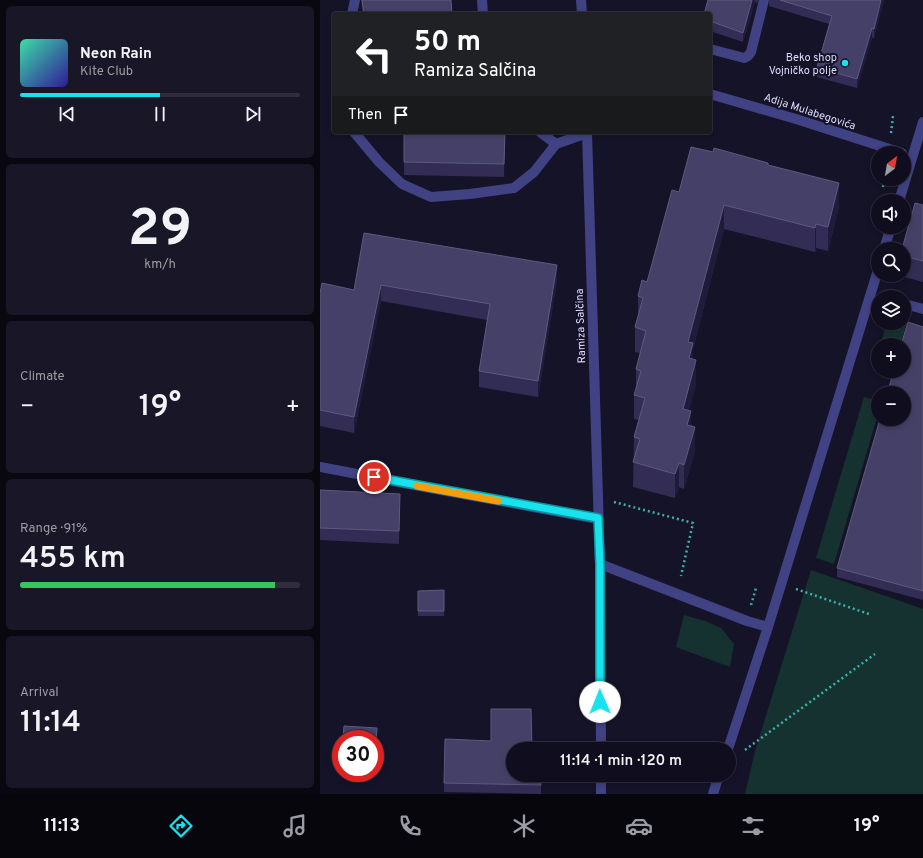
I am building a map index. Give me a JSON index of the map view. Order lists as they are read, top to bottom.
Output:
{
  "streets": {
    "street": ["Adija Mulabegovića", "Ramiza Salčina"]
  },
  "places": ["Beko shop Vojničko polje"],
  "north": "top right",
  "page": {
    "turn": ["50 m", "Ramiza Salčina"],
    "song": ["Neon Rain", "Kite Club"],
    "then": "Then",
    "map_buttons": ["+", "−"],
    "tile": [
      ["29", "km/h"],
      "Climate",
      ["Range · 91%", "455 km"],
      ["Arrival", "11:14"]
    ],
    "heat": ["−", "19°", "+"],
    "limit": "30",
    "trip": "11:14 · 1 min · 120 m",
    "tabs": ["11:13", "19°"]
  }
}
